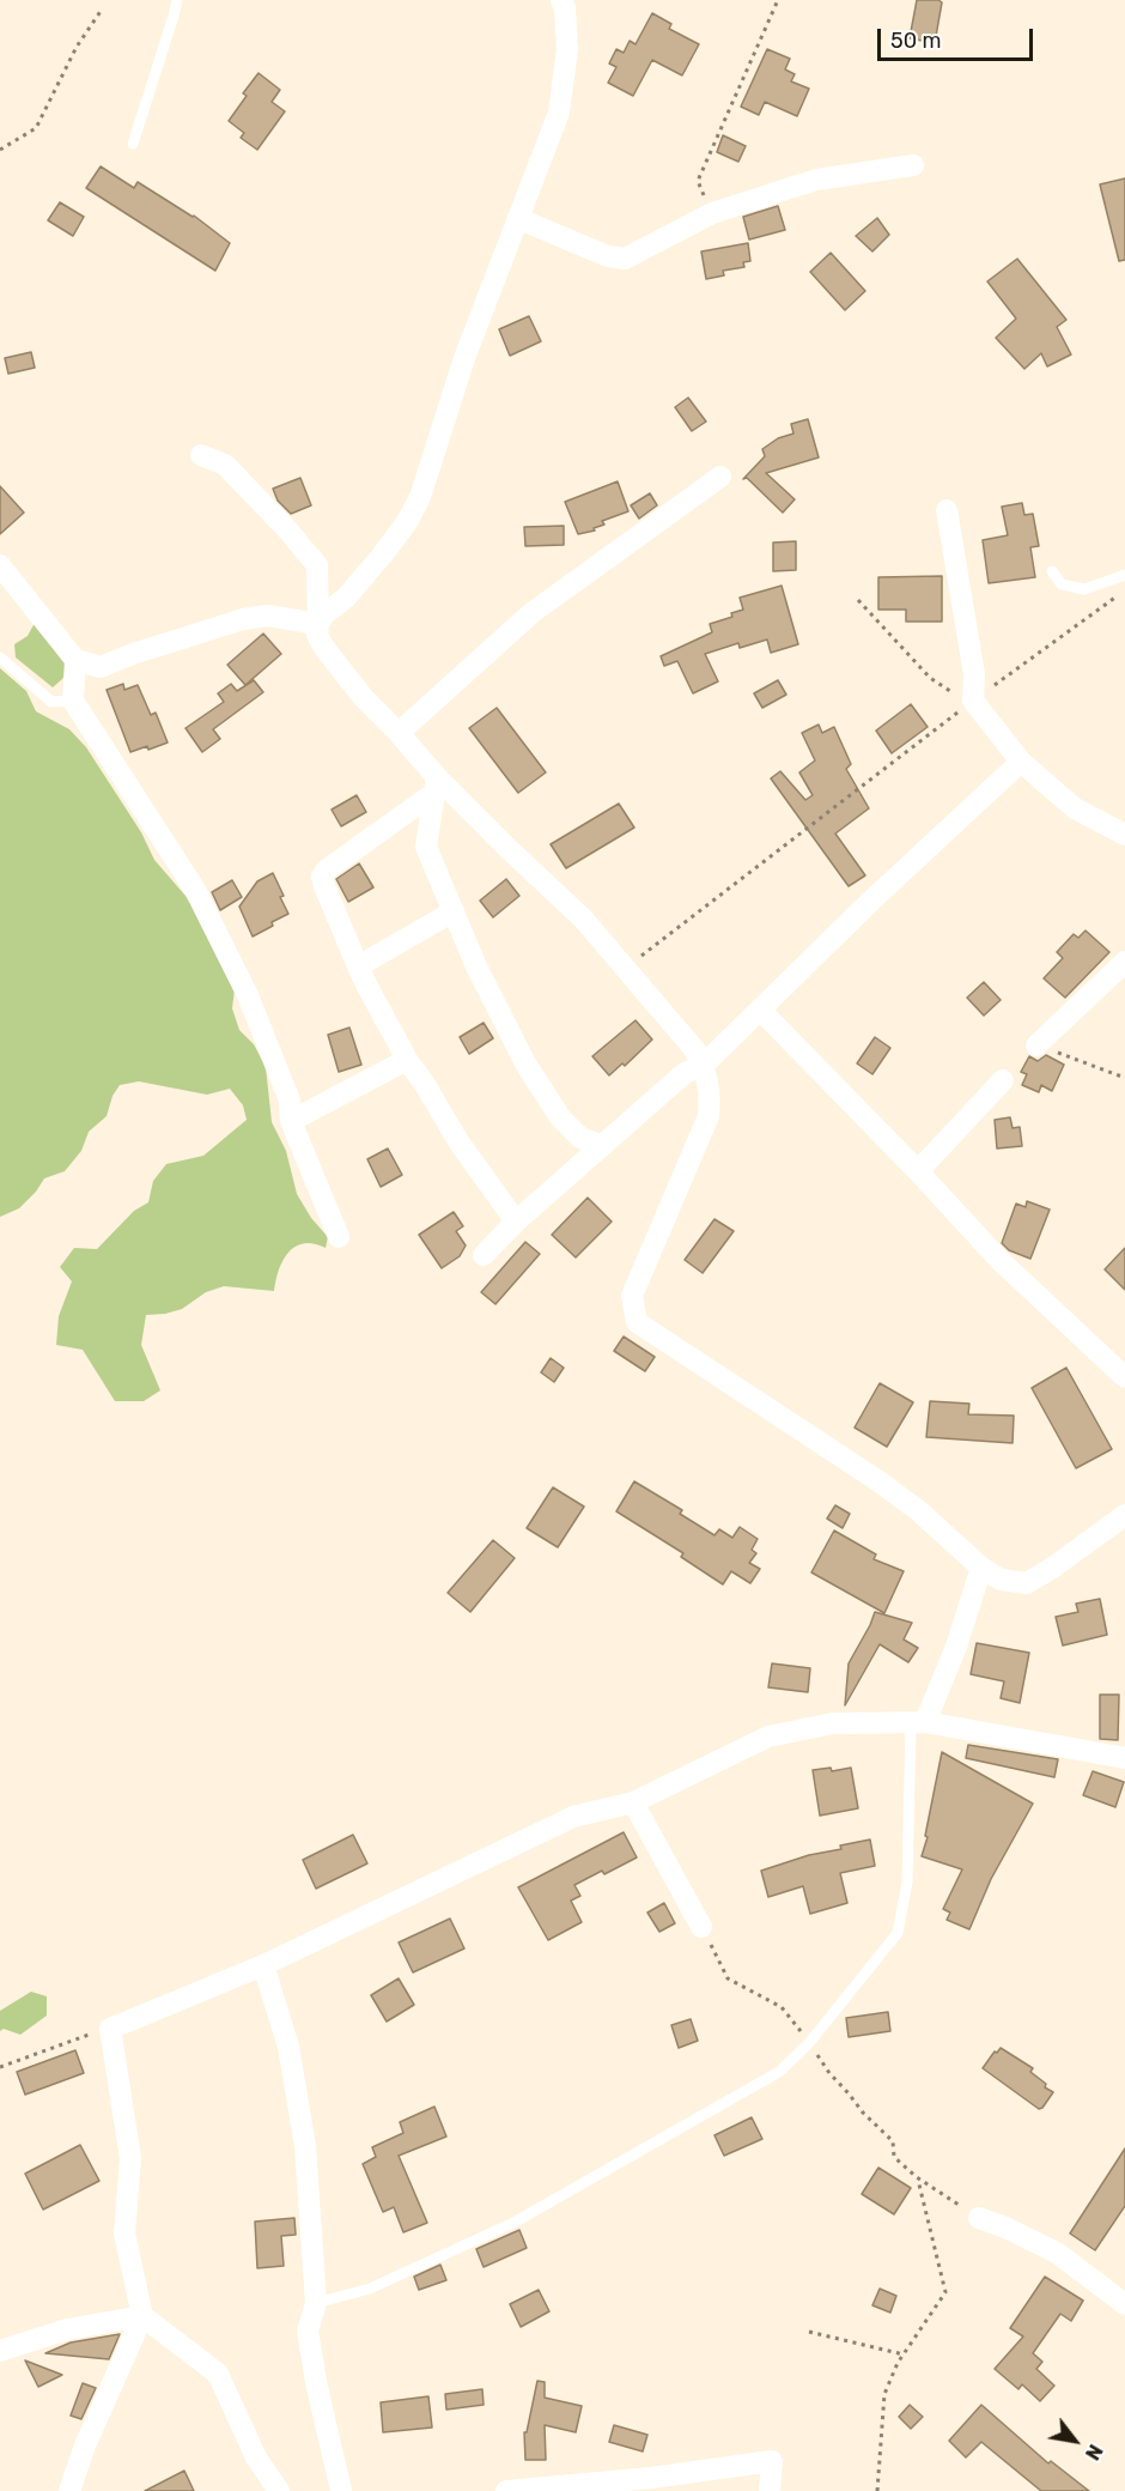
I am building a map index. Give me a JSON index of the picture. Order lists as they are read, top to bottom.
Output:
{
  "scale_bar": "50 m",
  "north": "bottom right"
}
